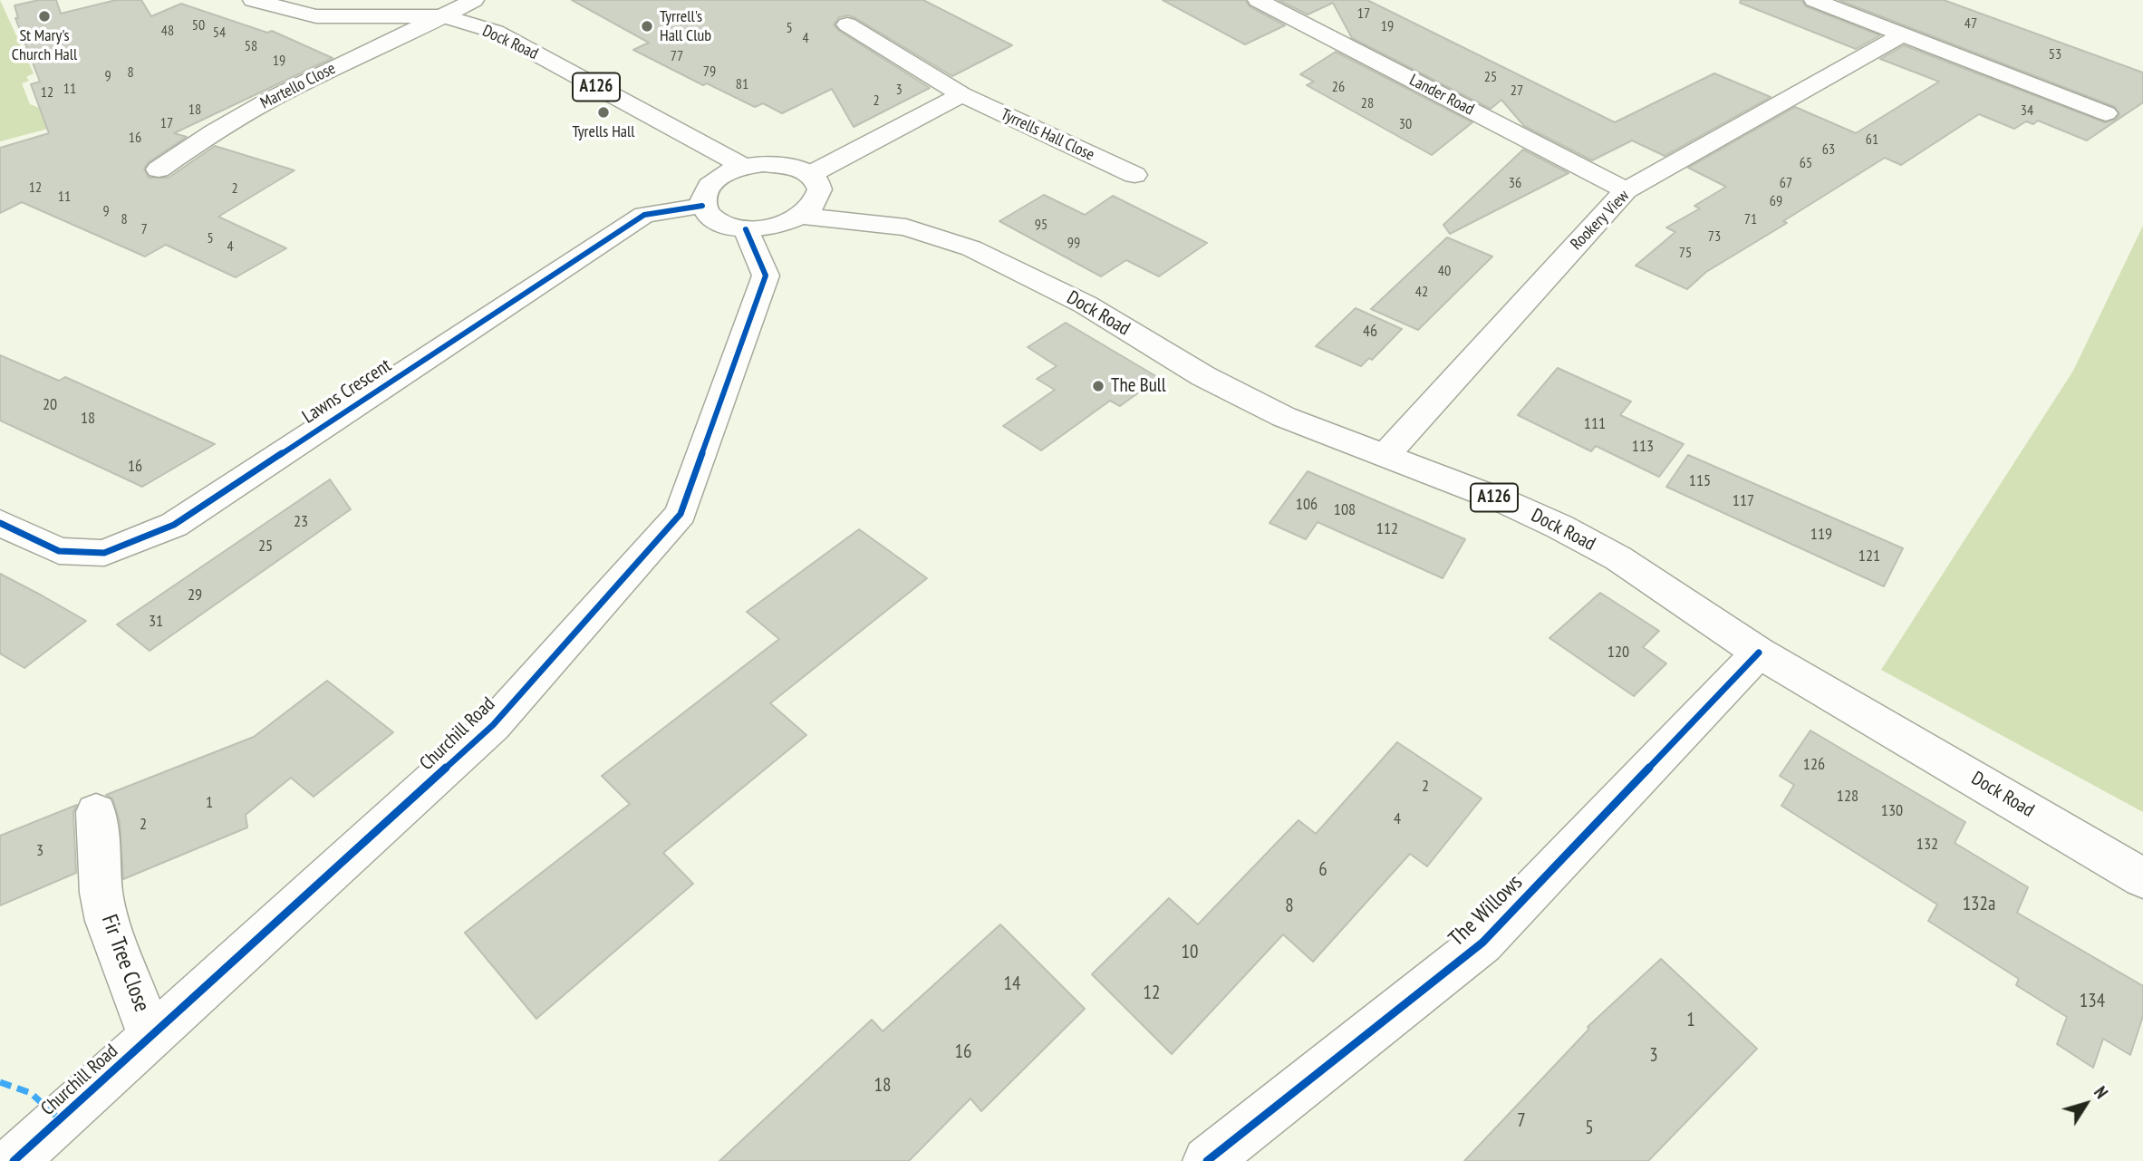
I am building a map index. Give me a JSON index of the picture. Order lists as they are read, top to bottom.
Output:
{
  "streets": {
    "street": [
      "Dock Road",
      "Martello Close",
      "A126",
      "Lander Road",
      "Tyrrells Hall Close",
      "Rookery View",
      "Lawns Crescent",
      "Churchill Road",
      "The Willows",
      "Fir Tree Close"
    ]
  },
  "crossings": [
    ["Dock Road", "Martello Close"],
    ["Dock Road", "Rookery View"],
    ["Dock Road", "Lawns Crescent"],
    ["Dock Road", "Churchill Road"],
    ["Dock Road", "The Willows"],
    ["Lander Road", "Rookery View"],
    ["Churchill Road", "Fir Tree Close"]
  ],
  "places": [
    "St Mary's Church Hall",
    "Tyrrell's Hall Club",
    "Tyrells Hall",
    "The Bull"
  ],
  "house_numbers": [
    "17",
    "47",
    "50",
    "19",
    "5",
    "48",
    "54",
    "4",
    "58",
    "53",
    "77",
    "19",
    "79",
    "8",
    "9",
    "25",
    "81",
    "26",
    "11",
    "3",
    "27",
    "12",
    "2",
    "28",
    "18",
    "34",
    "17",
    "30",
    "16",
    "61",
    "63",
    "65",
    "36",
    "67",
    "12",
    "2",
    "11",
    "69",
    "9",
    "8",
    "71",
    "95",
    "7",
    "73",
    "5",
    "99",
    "4",
    "75",
    "40",
    "42",
    "46",
    "20",
    "18",
    "111",
    "113",
    "16",
    "115",
    "117",
    "106",
    "108",
    "23",
    "112",
    "119",
    "25",
    "121",
    "29",
    "31",
    "120",
    "126",
    "2",
    "128",
    "1",
    "130",
    "4",
    "2",
    "132",
    "3",
    "6",
    "132a",
    "8",
    "10",
    "14",
    "12",
    "134",
    "1",
    "16",
    "3",
    "18",
    "7",
    "5"
  ],
  "north": "top right"
}
